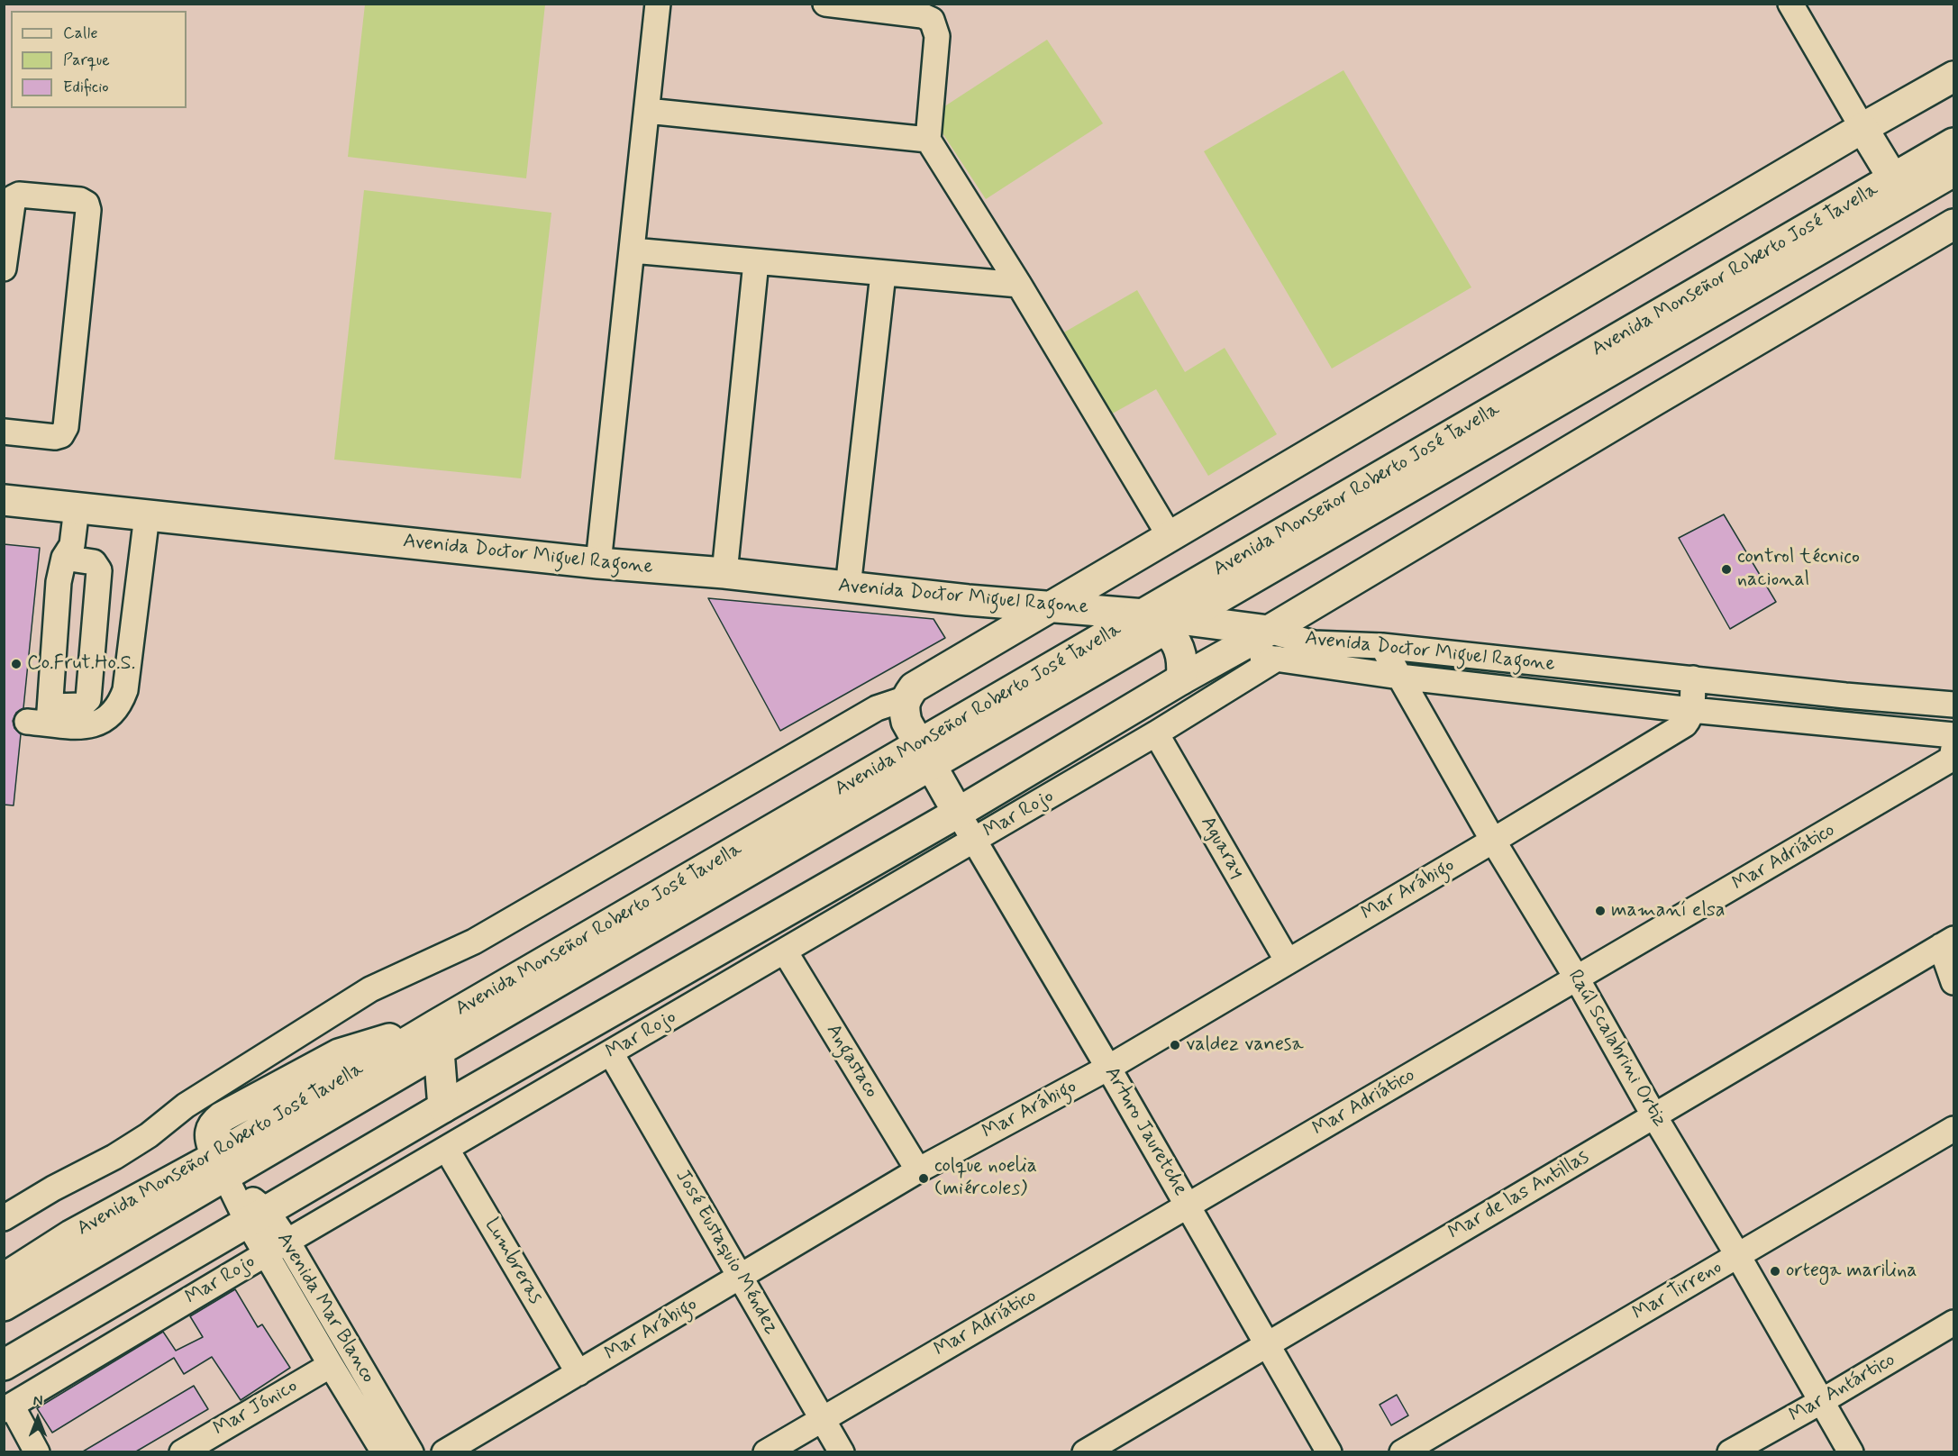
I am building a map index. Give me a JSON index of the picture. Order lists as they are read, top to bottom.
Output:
{
  "streets": {
    "main road": ["Avenida Monseñor Roberto José Tavella", "Avenida Doctor Miguel Ragone"],
    "street": [
      "Mar Rojo",
      "Aguaray",
      "Mar Adriático",
      "Mar Arábigo",
      "Raúl Scalabrini Ortiz",
      "Angastaco",
      "Arturo Jauretche",
      "Mar de las Antillas",
      "José Eustaquio Méndez",
      "Lumbreras",
      "Mar Tirreno",
      "Avenida Mar Blanco",
      "Mar Antártico",
      "Mar Jónico"
    ]
  },
  "crossings": [
    ["Avenida Monseñor Roberto José Tavella", "Avenida Doctor Miguel Ragone"],
    ["Avenida Monseñor Roberto José Tavella", "Avenida Mar Blanco"],
    ["Avenida Doctor Miguel Ragone", "Mar Rojo"],
    ["Avenida Doctor Miguel Ragone", "Mar Adriático"],
    ["Avenida Doctor Miguel Ragone", "Mar Arábigo"],
    ["Avenida Doctor Miguel Ragone", "Raúl Scalabrini Ortiz"],
    ["Mar Rojo", "Aguaray"],
    ["Mar Rojo", "Angastaco"],
    ["Mar Rojo", "Arturo Jauretche"],
    ["Mar Rojo", "José Eustaquio Méndez"],
    ["Mar Rojo", "Lumbreras"],
    ["Mar Rojo", "Avenida Mar Blanco"],
    ["Aguaray", "Mar Arábigo"],
    ["Mar Adriático", "Raúl Scalabrini Ortiz"],
    ["Mar Adriático", "Arturo Jauretche"],
    ["Mar Adriático", "José Eustaquio Méndez"],
    ["Mar Arábigo", "Raúl Scalabrini Ortiz"],
    ["Mar Arábigo", "Angastaco"],
    ["Mar Arábigo", "Arturo Jauretche"],
    ["Mar Arábigo", "José Eustaquio Méndez"],
    ["Mar Arábigo", "Lumbreras"],
    ["Raúl Scalabrini Ortiz", "Mar de las Antillas"],
    ["Raúl Scalabrini Ortiz", "Mar Tirreno"],
    ["Raúl Scalabrini Ortiz", "Mar Antártico"],
    ["Arturo Jauretche", "Mar de las Antillas"],
    ["Avenida Mar Blanco", "Mar Jónico"]
  ],
  "places": [
    "control técnico nacional",
    "Co.Frut.Ho.S.",
    "mamaní elsa",
    "valdez vanesa",
    "colque noelia (miércoles)",
    "ortega marilina"
  ],
  "legend": ["Calle", "Parque", "Edificio"],
  "north": "top"
}
